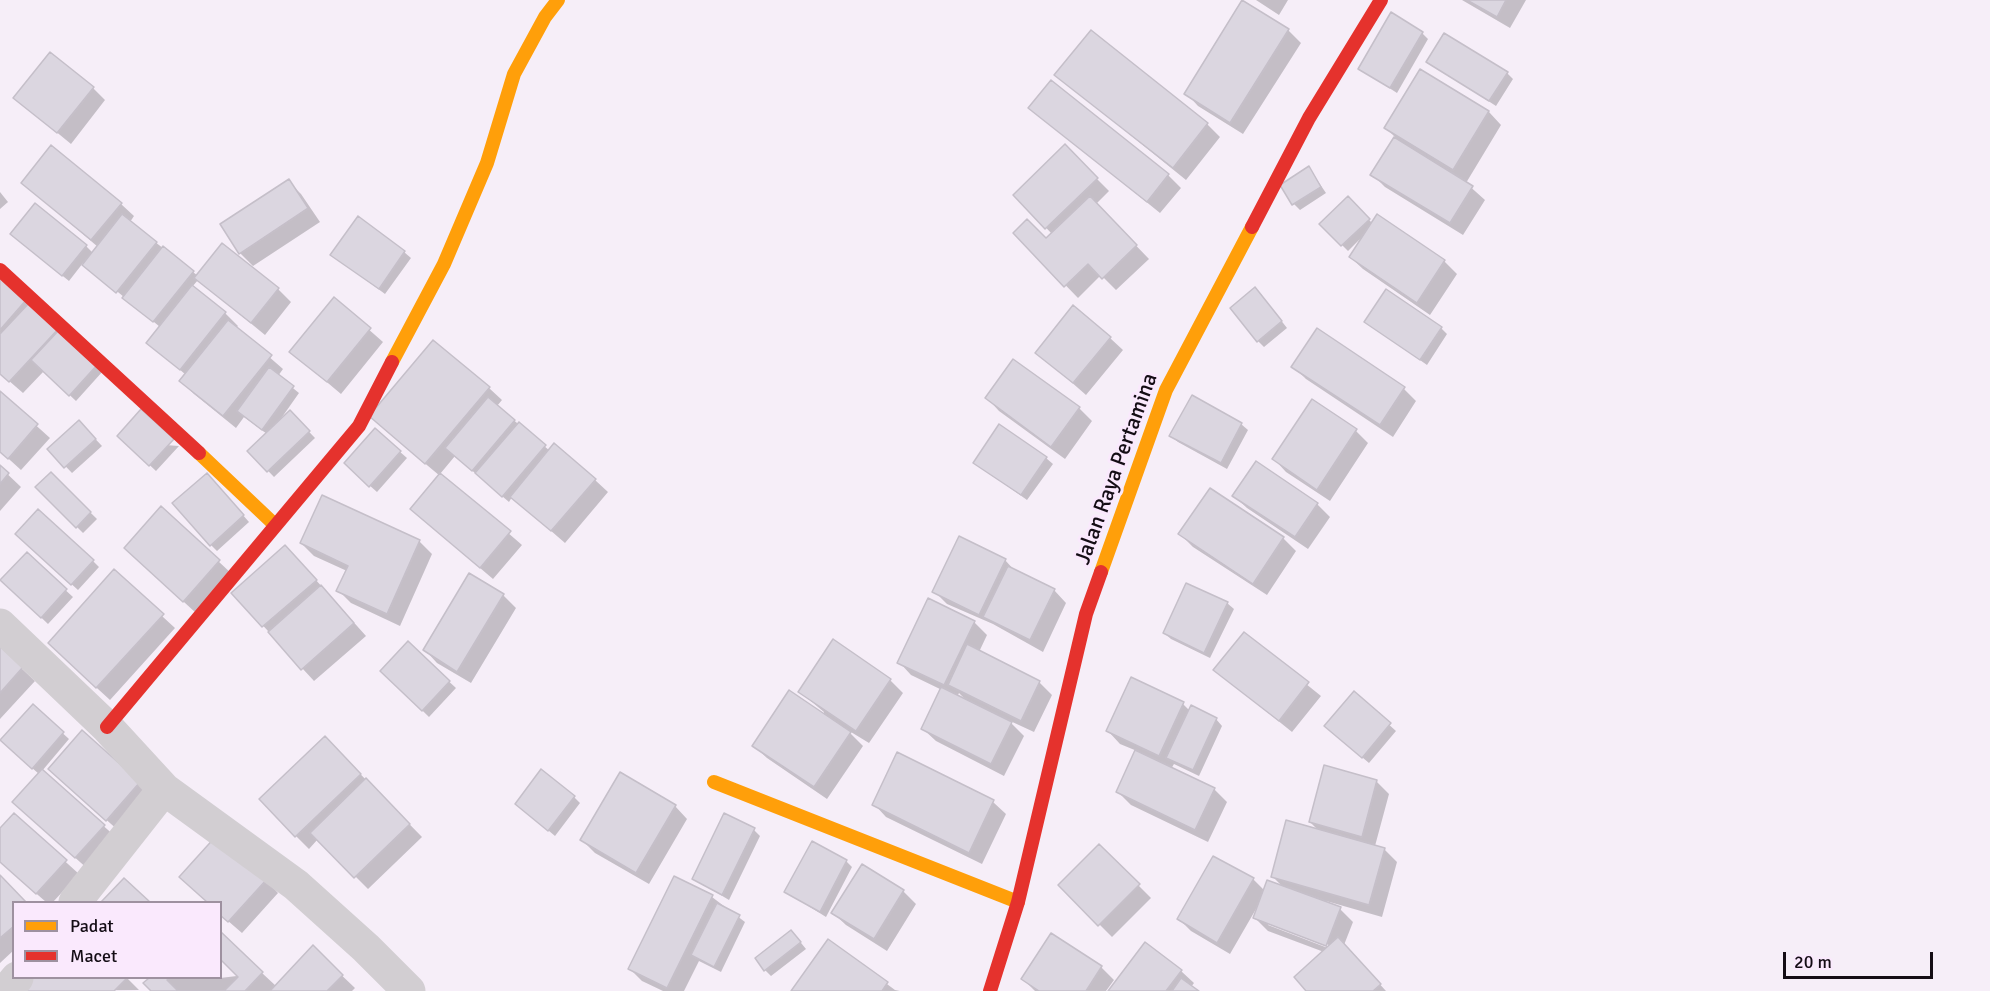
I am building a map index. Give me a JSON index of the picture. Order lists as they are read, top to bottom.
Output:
{
  "streets": {
    "street": ["Jalan Raya Pertamina"]
  },
  "legend": ["Padat", "Macet"],
  "scale_bar": "20 m"
}
